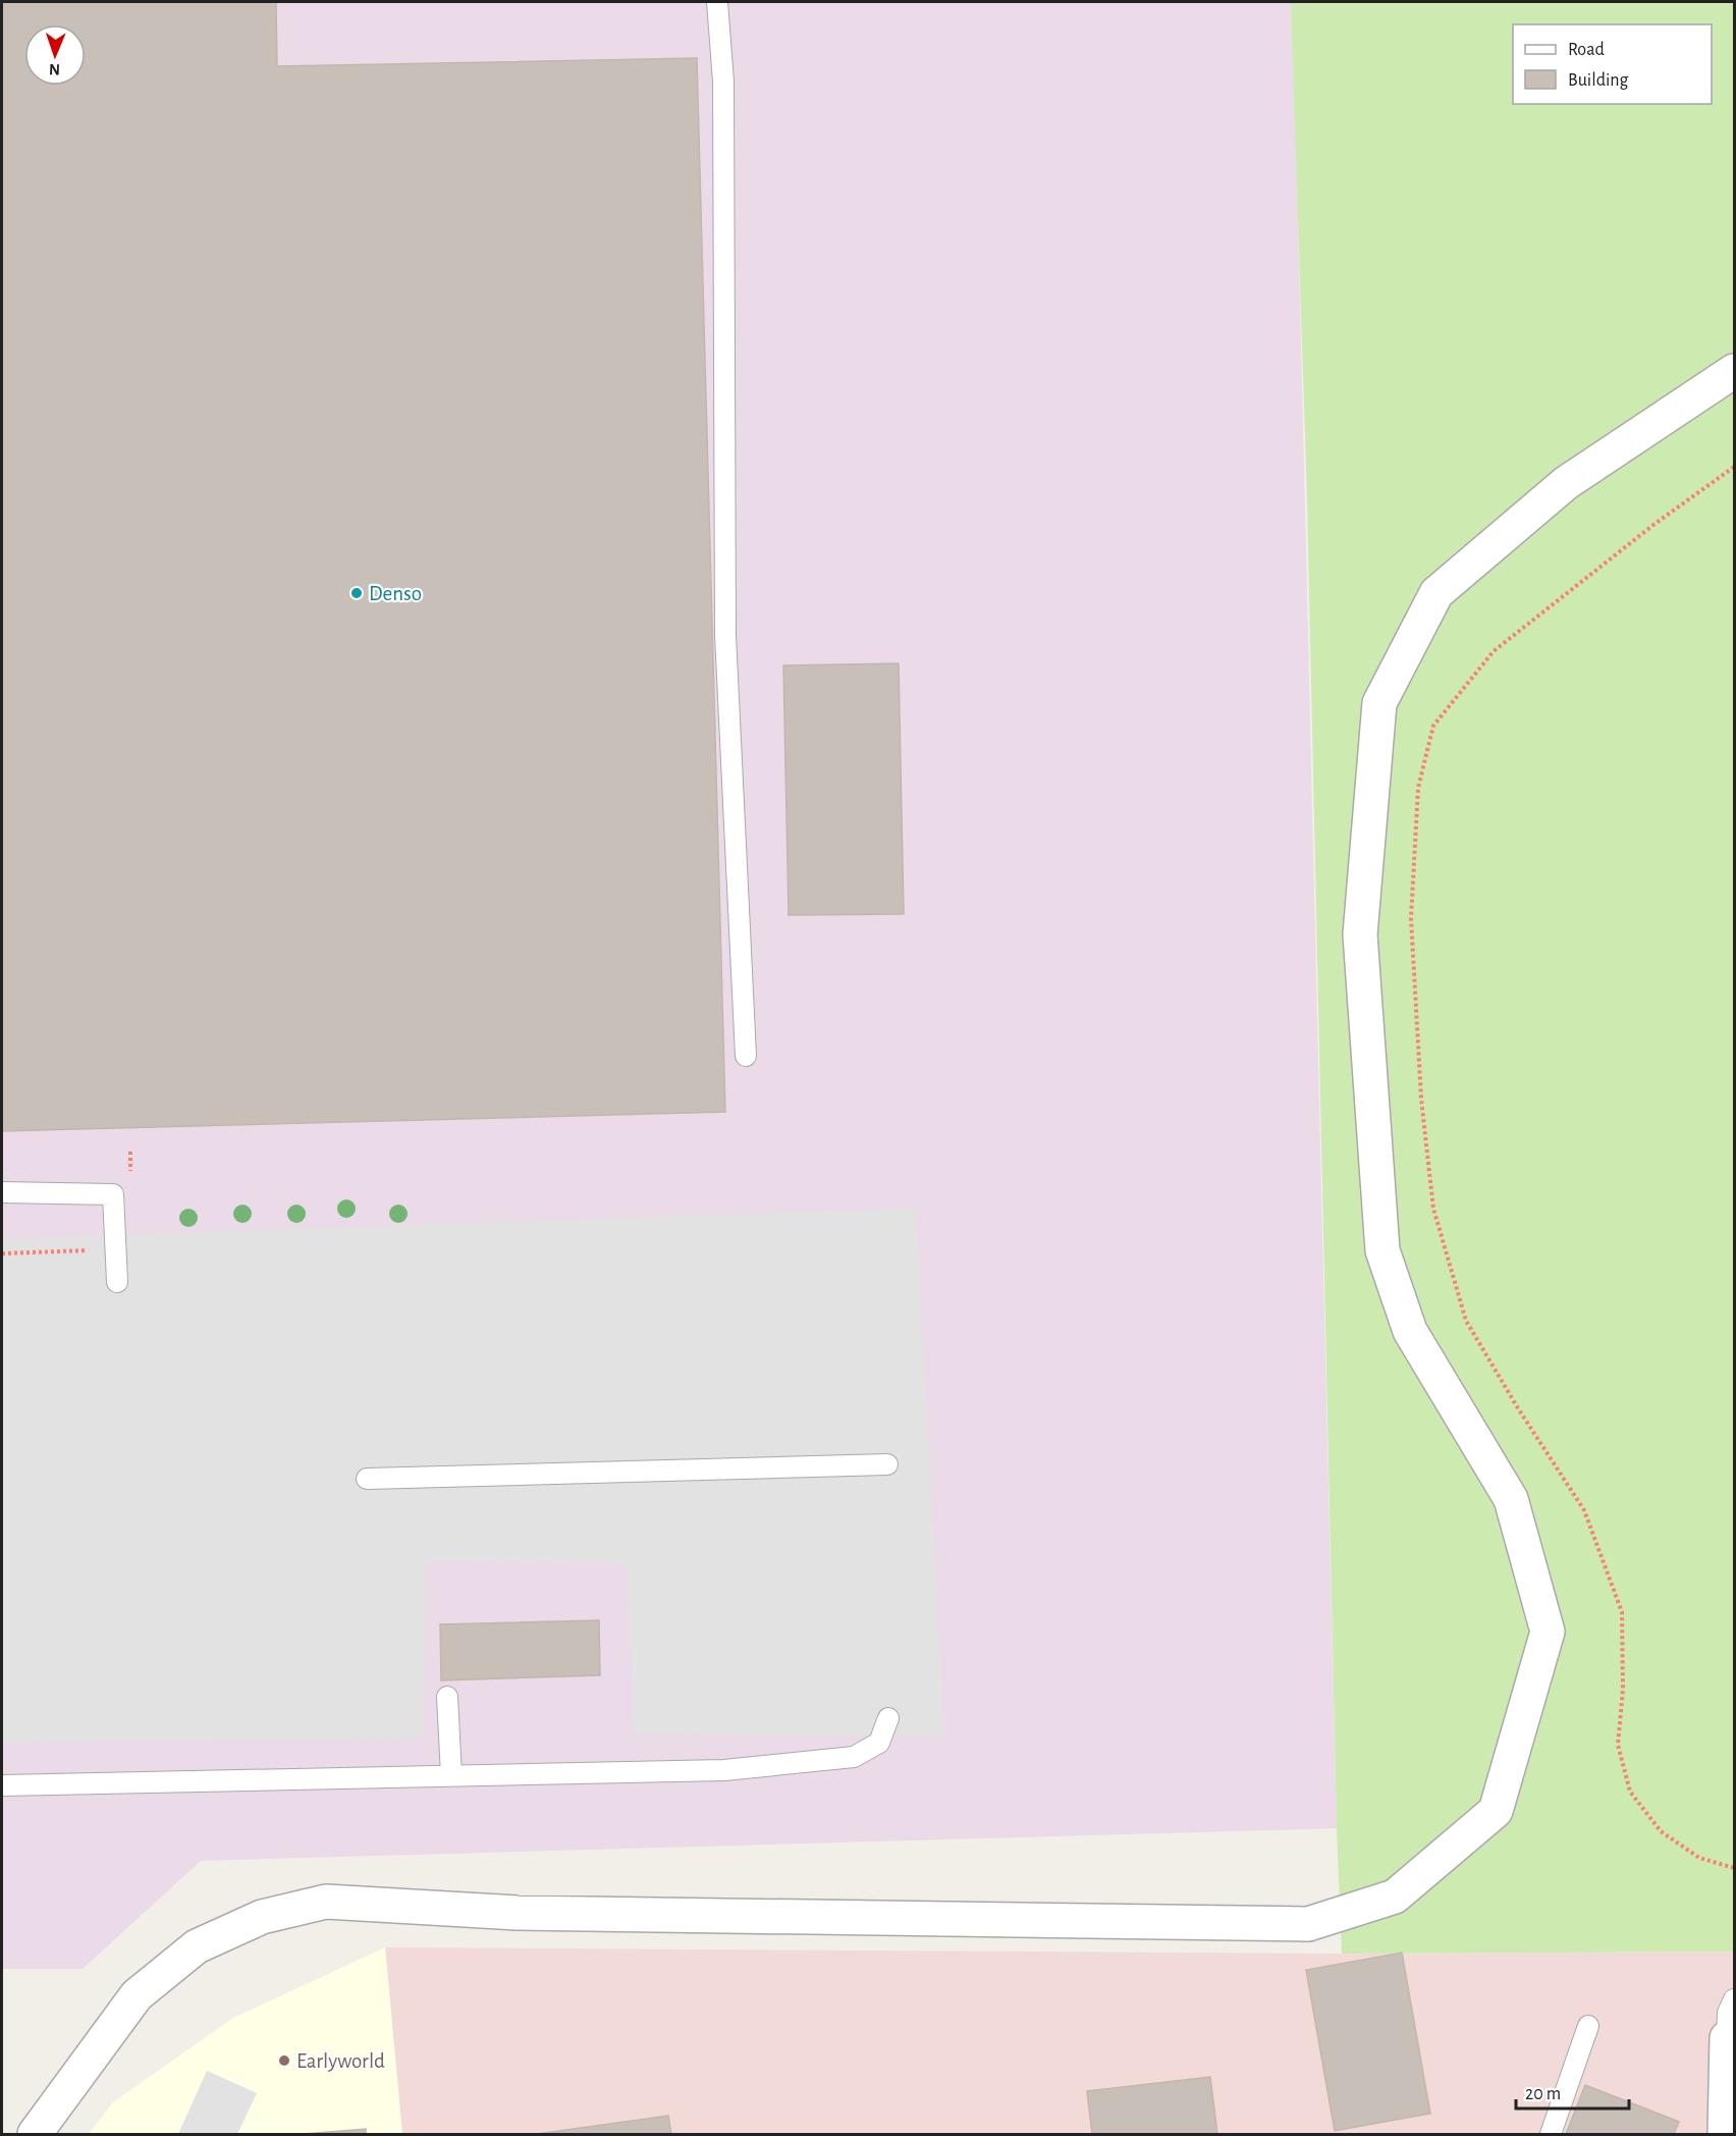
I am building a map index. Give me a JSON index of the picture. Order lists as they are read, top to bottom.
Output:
{
  "places": ["Denso", "Earlyworld"],
  "legend": ["Road", "Building"],
  "scale_bar": "20 m",
  "north": "bottom"
}
